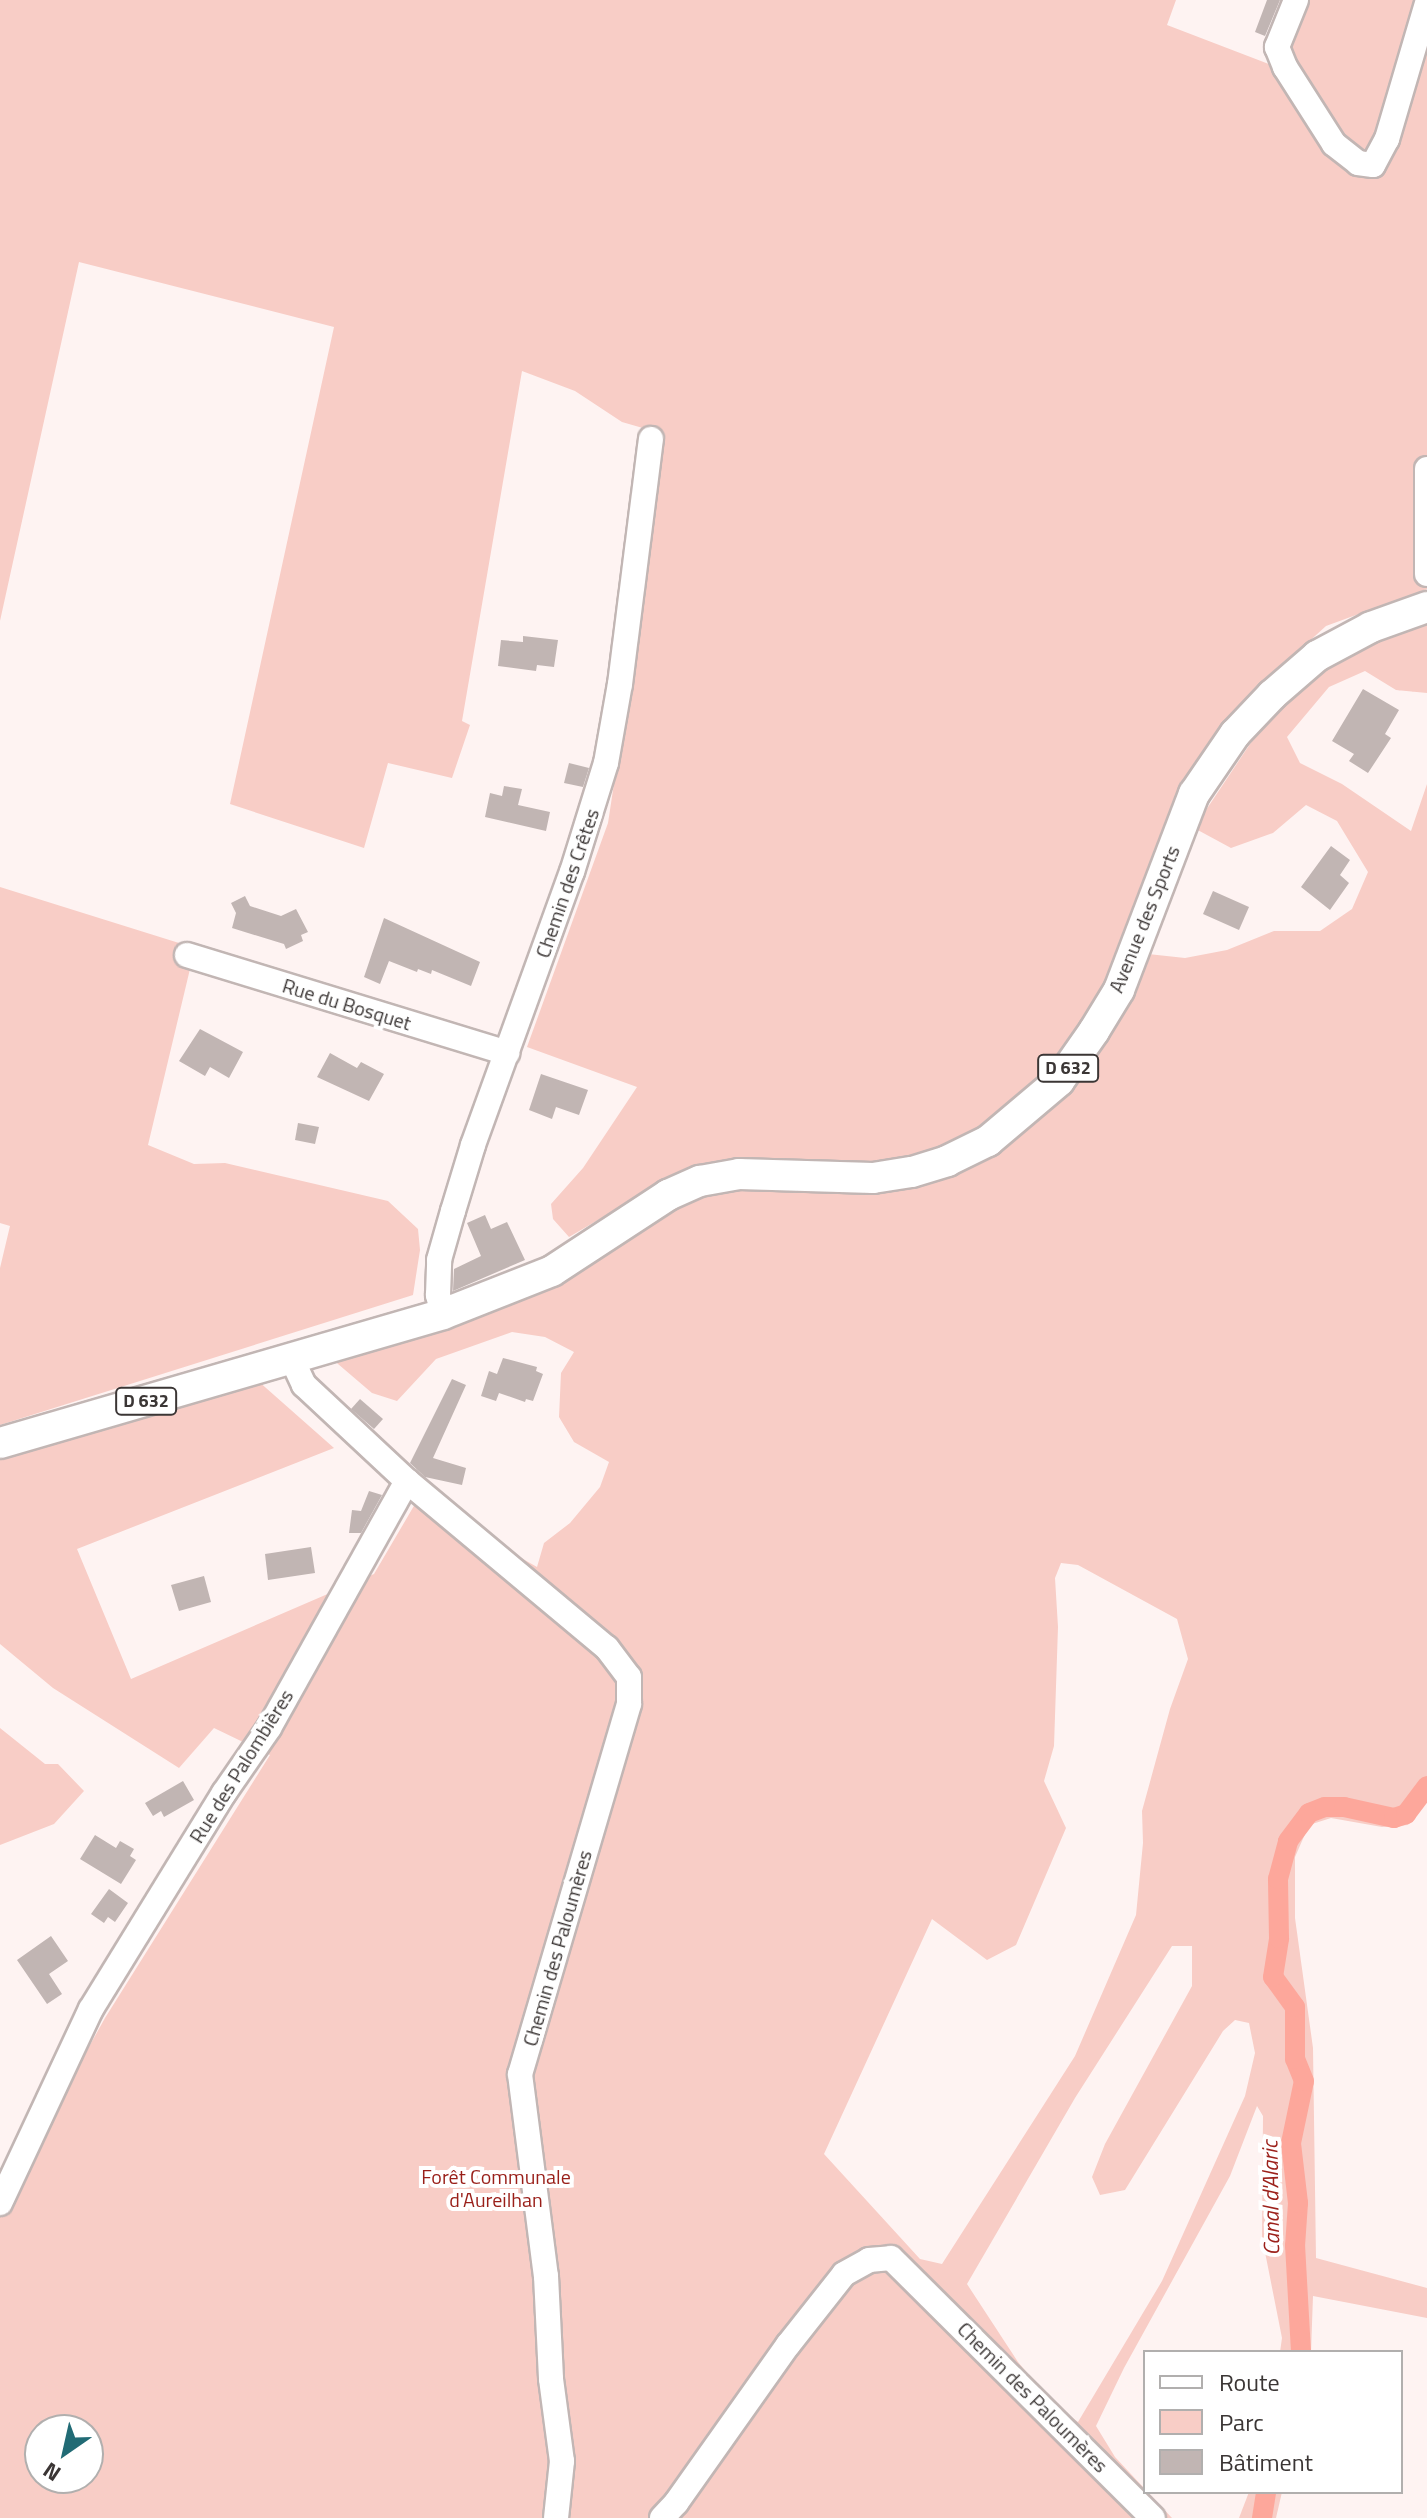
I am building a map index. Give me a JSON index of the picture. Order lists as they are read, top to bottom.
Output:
{
  "streets": {
    "main road": ["Avenue des Sports", "D 632"],
    "street": [
      "Chemin des Crêtes",
      "Rue du Bosquet",
      "Rue des Palombières",
      "Chemin des Paloumères"
    ]
  },
  "crossings": [
    ["Chemin des Crêtes", "Avenue des Sports"],
    ["Chemin des Crêtes", "Rue du Bosquet"],
    ["Chemin des Crêtes", "D 632"],
    ["Avenue des Sports", "D 632"],
    ["Rue des Palombières", "Chemin des Paloumères"]
  ],
  "water": ["Canal d'Alaric"],
  "parks": ["Forêt Communale d'Aureilhan"],
  "legend": ["Route", "Parc", "Bâtiment"],
  "north": "bottom left"
}
